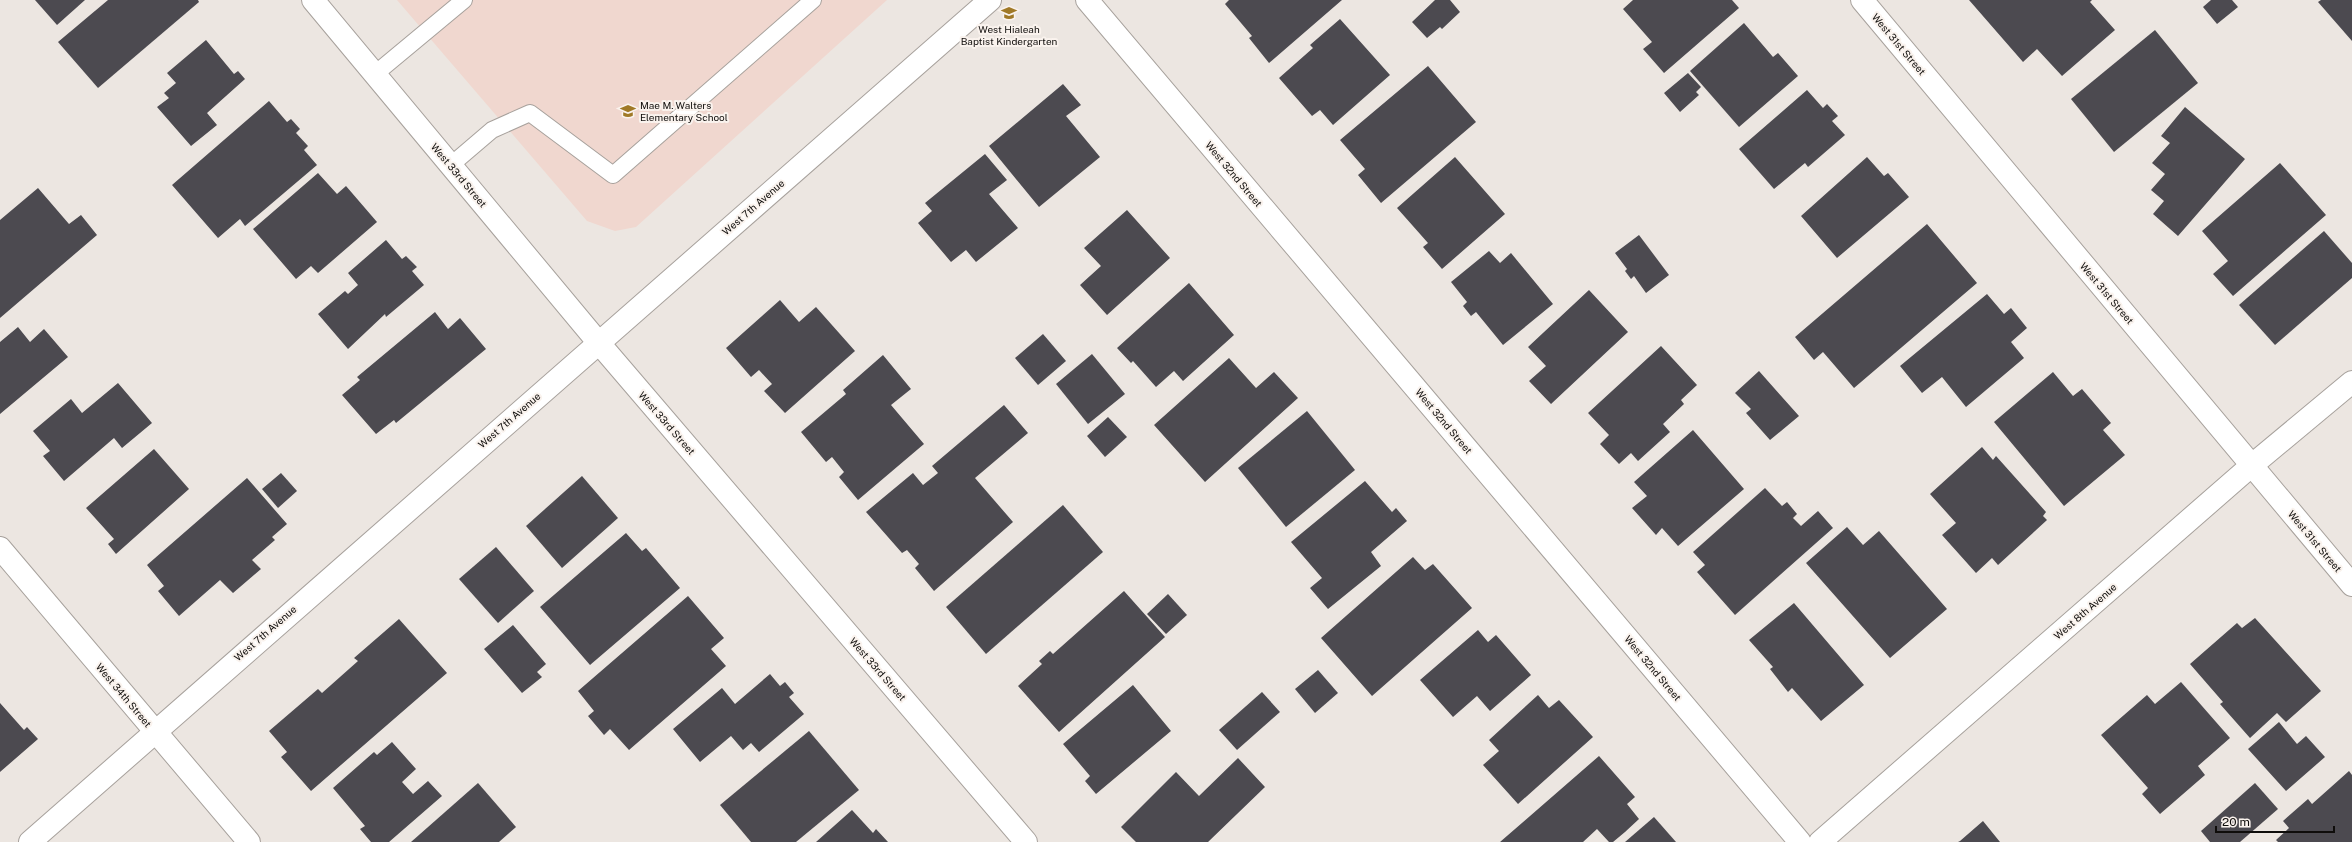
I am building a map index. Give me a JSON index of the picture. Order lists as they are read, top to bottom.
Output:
{
  "streets": {
    "street": [
      "West 31st Street",
      "West 32nd Street",
      "West 33rd Street",
      "West 7th Avenue",
      "West 8th Avenue",
      "West 34th Street"
    ]
  },
  "crossings": [
    ["West 31st Street", "West 8th Avenue"],
    ["West 33rd Street", "West 7th Avenue"],
    ["West 7th Avenue", "West 34th Street"]
  ],
  "places": {
    "school or university": ["West Hialeah Baptist Kindergarten", "Mae M. Walters Elementary School"]
  },
  "scale_bar": "20 m"
}
